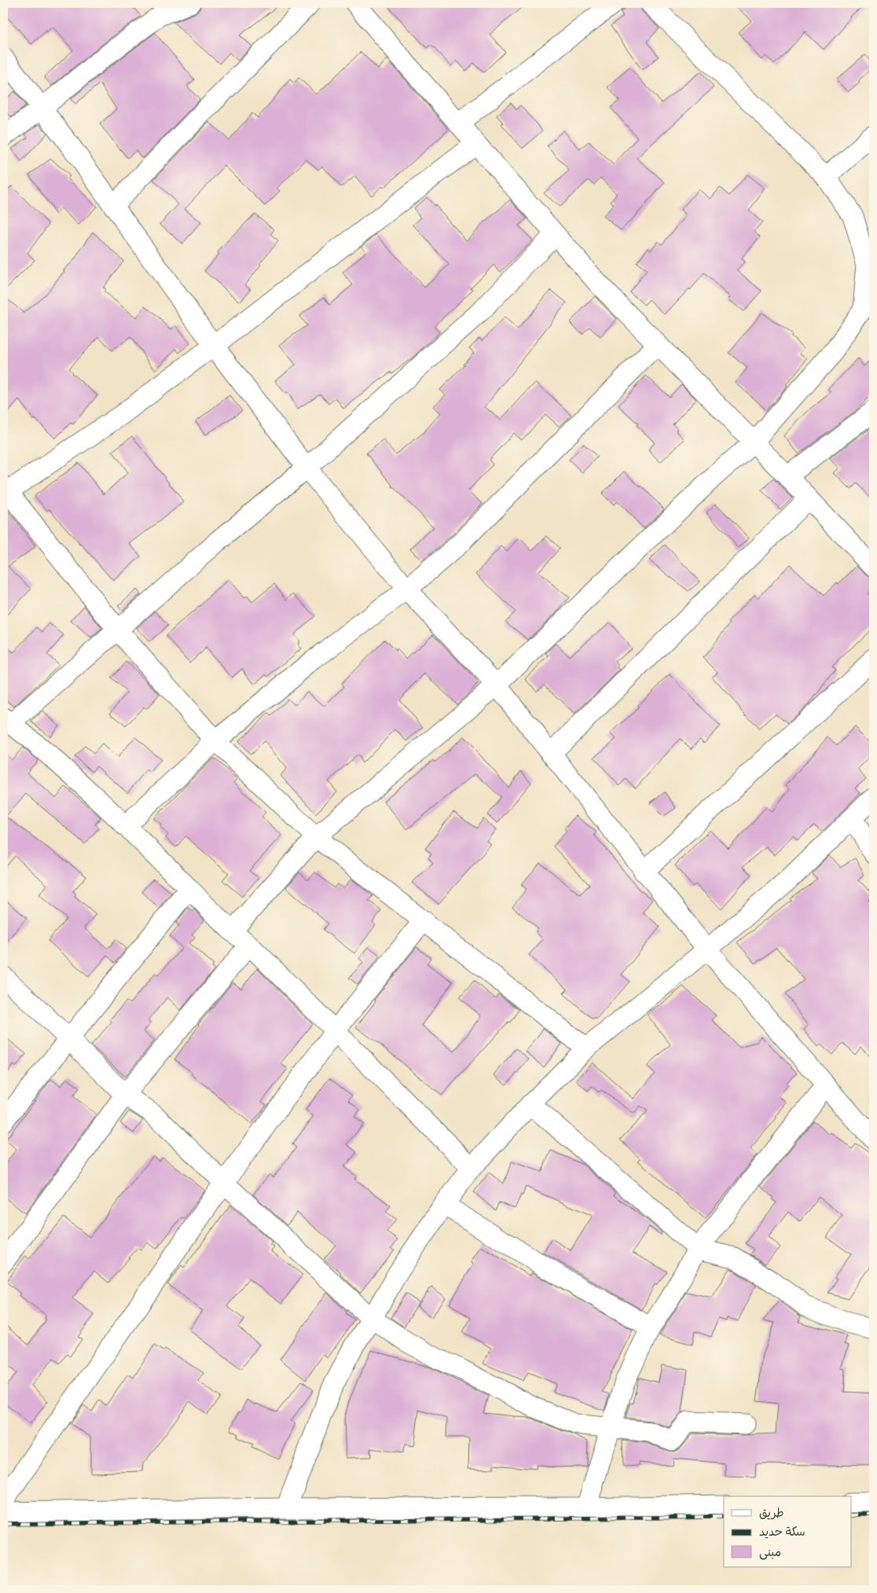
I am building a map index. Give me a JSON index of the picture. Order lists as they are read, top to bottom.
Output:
{
  "legend": ["طريق", "سكة حديد", "مبنى"]
}
